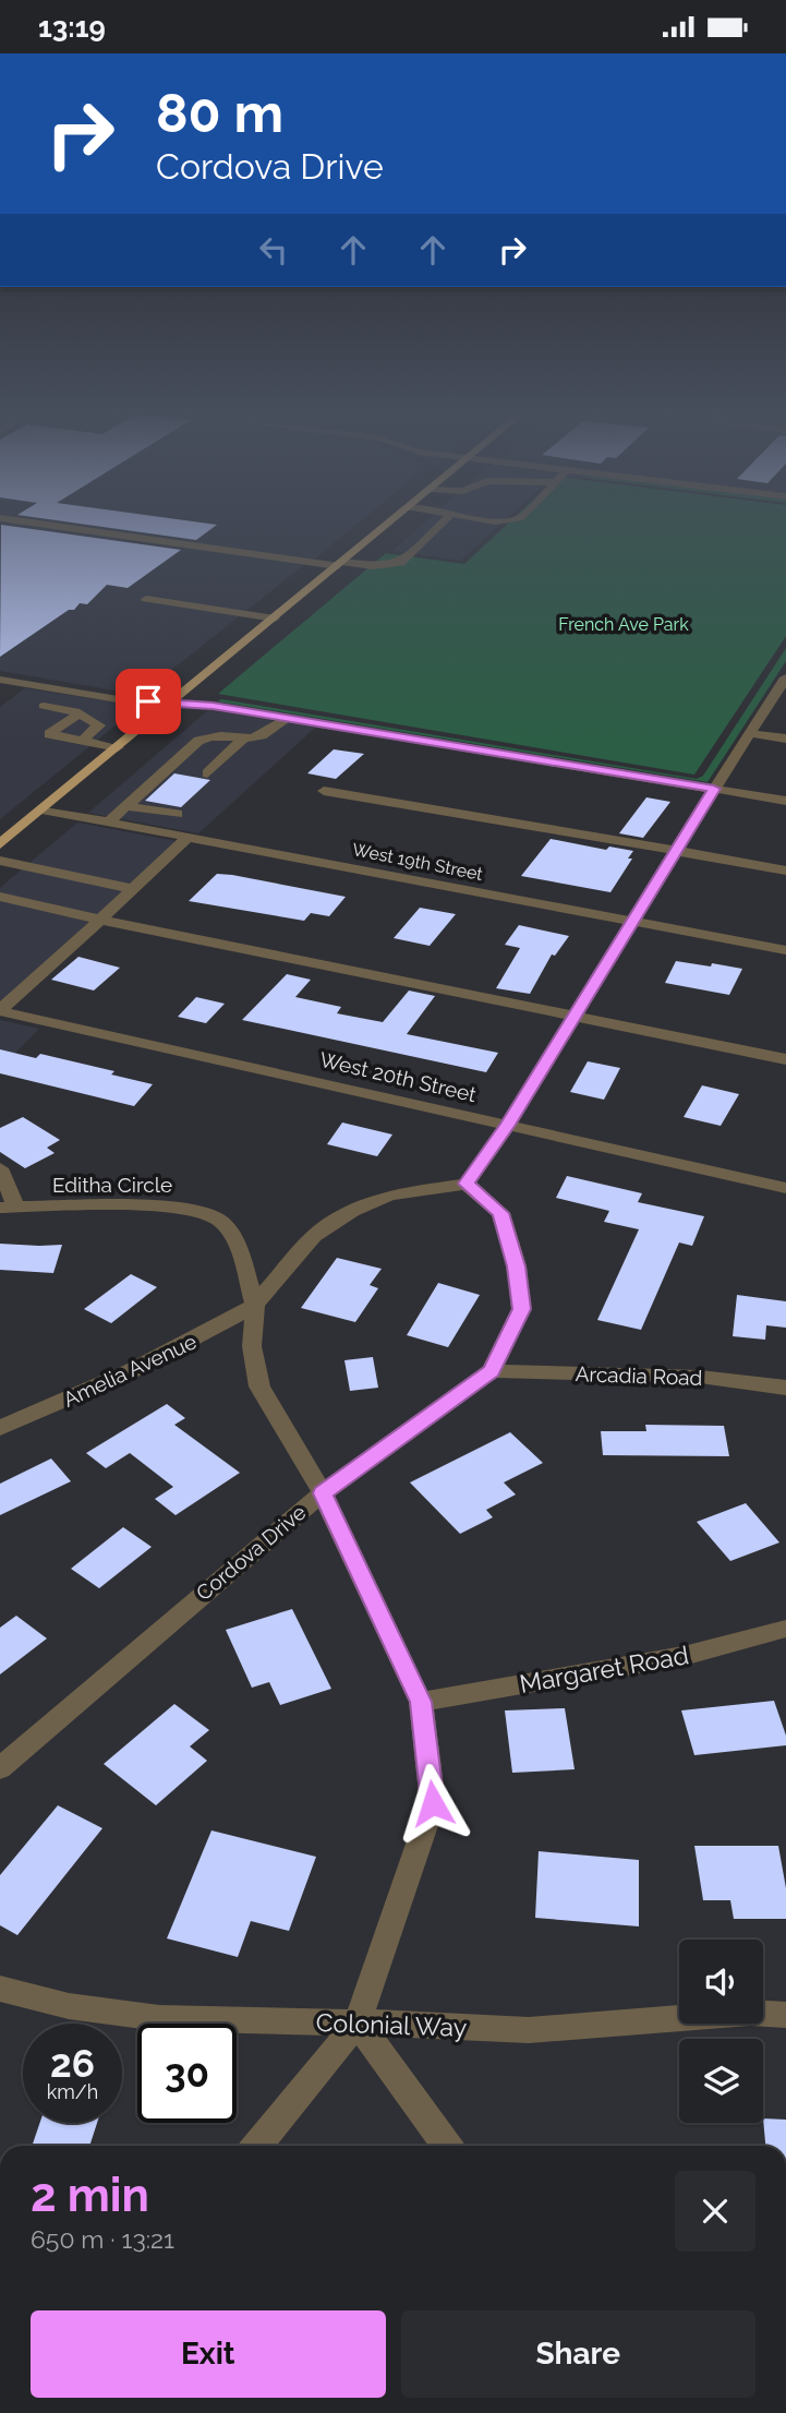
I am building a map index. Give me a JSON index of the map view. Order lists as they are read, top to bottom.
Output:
{
  "streets": {
    "street": [
      "West 19th Street",
      "West 20th Street",
      "Editha Circle",
      "Amelia Avenue",
      "Arcadia Road",
      "Cordova Drive",
      "Margaret Road",
      "Colonial Way"
    ]
  },
  "crossings": [
    ["Editha Circle", "Amelia Avenue"],
    ["Amelia Avenue", "Cordova Drive"],
    ["Arcadia Road", "Cordova Drive"]
  ],
  "parks": ["French Ave Park"],
  "page": {
    "status": "13:19",
    "turn": ["80 m", "Cordova Drive"],
    "speed": "26 km/h",
    "limit": "30",
    "heading": ["2 min", "650 m · 13:21"],
    "buttons": ["Exit", "Share"]
  }
}
